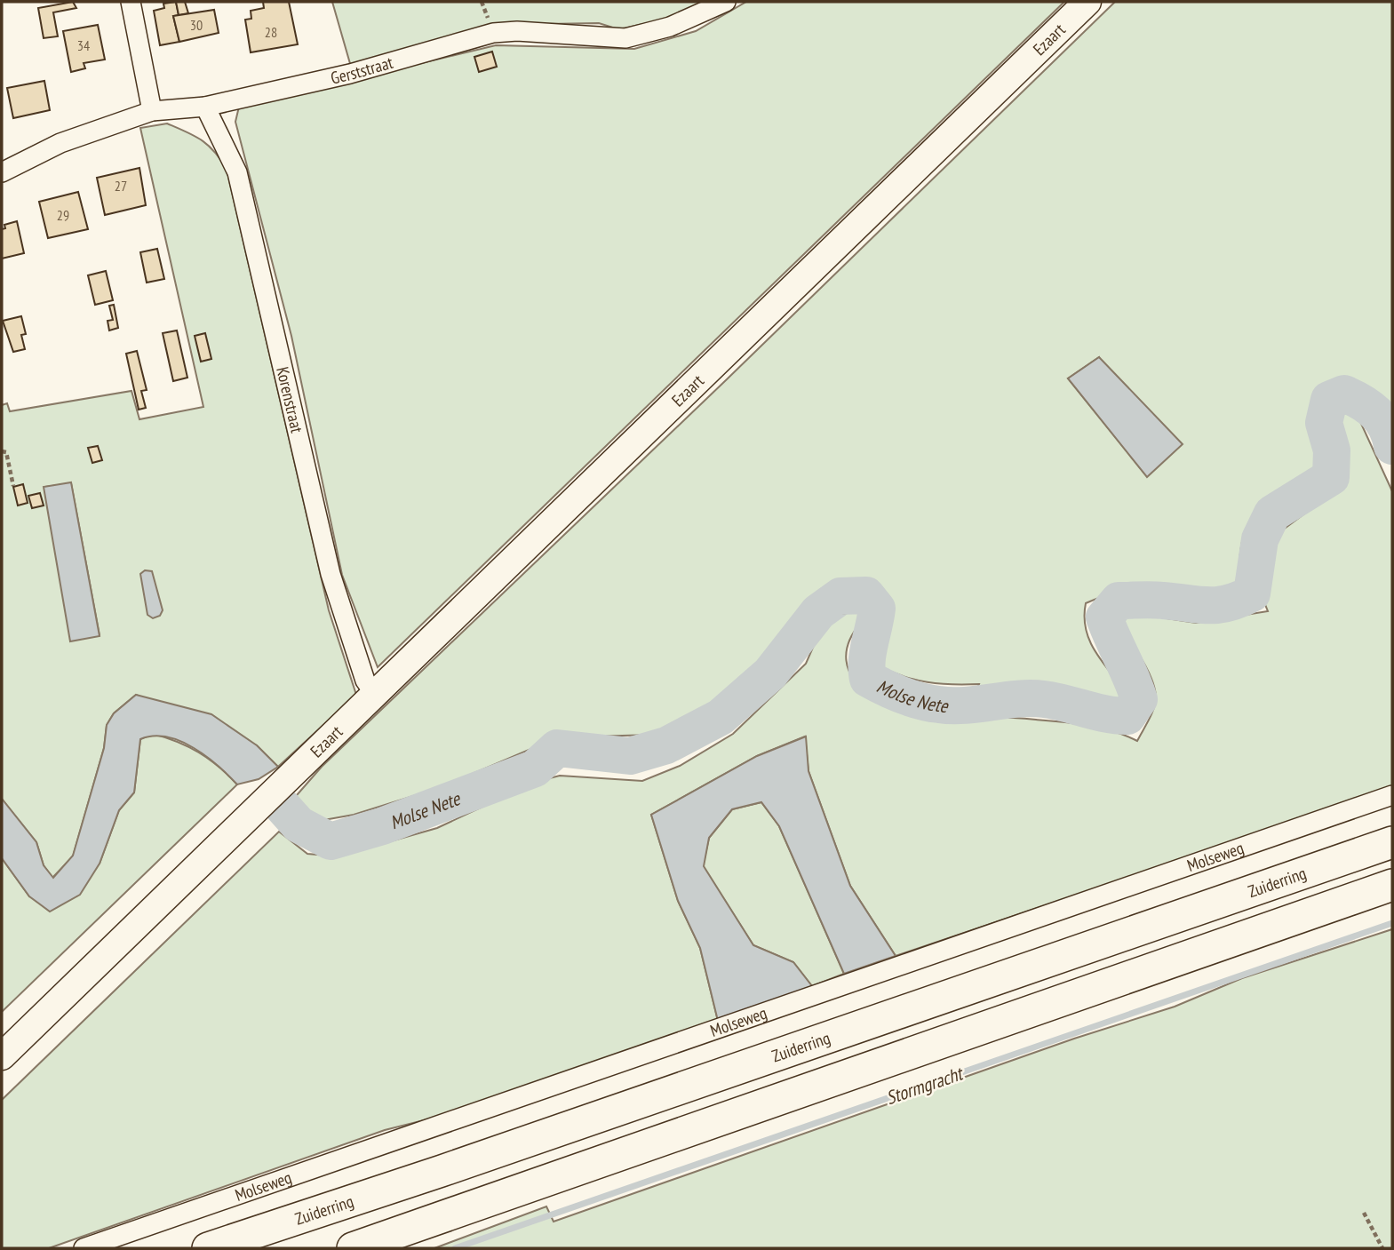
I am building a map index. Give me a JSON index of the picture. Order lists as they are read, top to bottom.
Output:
{
  "streets": {
    "highway": ["Zuiderring"],
    "main road": ["Ezaart"],
    "street": ["Gerststraat", "Korenstraat", "Molseweg"]
  },
  "crossings": [
    ["Ezaart", "Korenstraat"],
    ["Gerststraat", "Korenstraat"]
  ],
  "water": ["Molse Nete", "Stormgracht"],
  "house_numbers": [
    "30",
    "28",
    "34",
    "27",
    "29"
  ]
}
